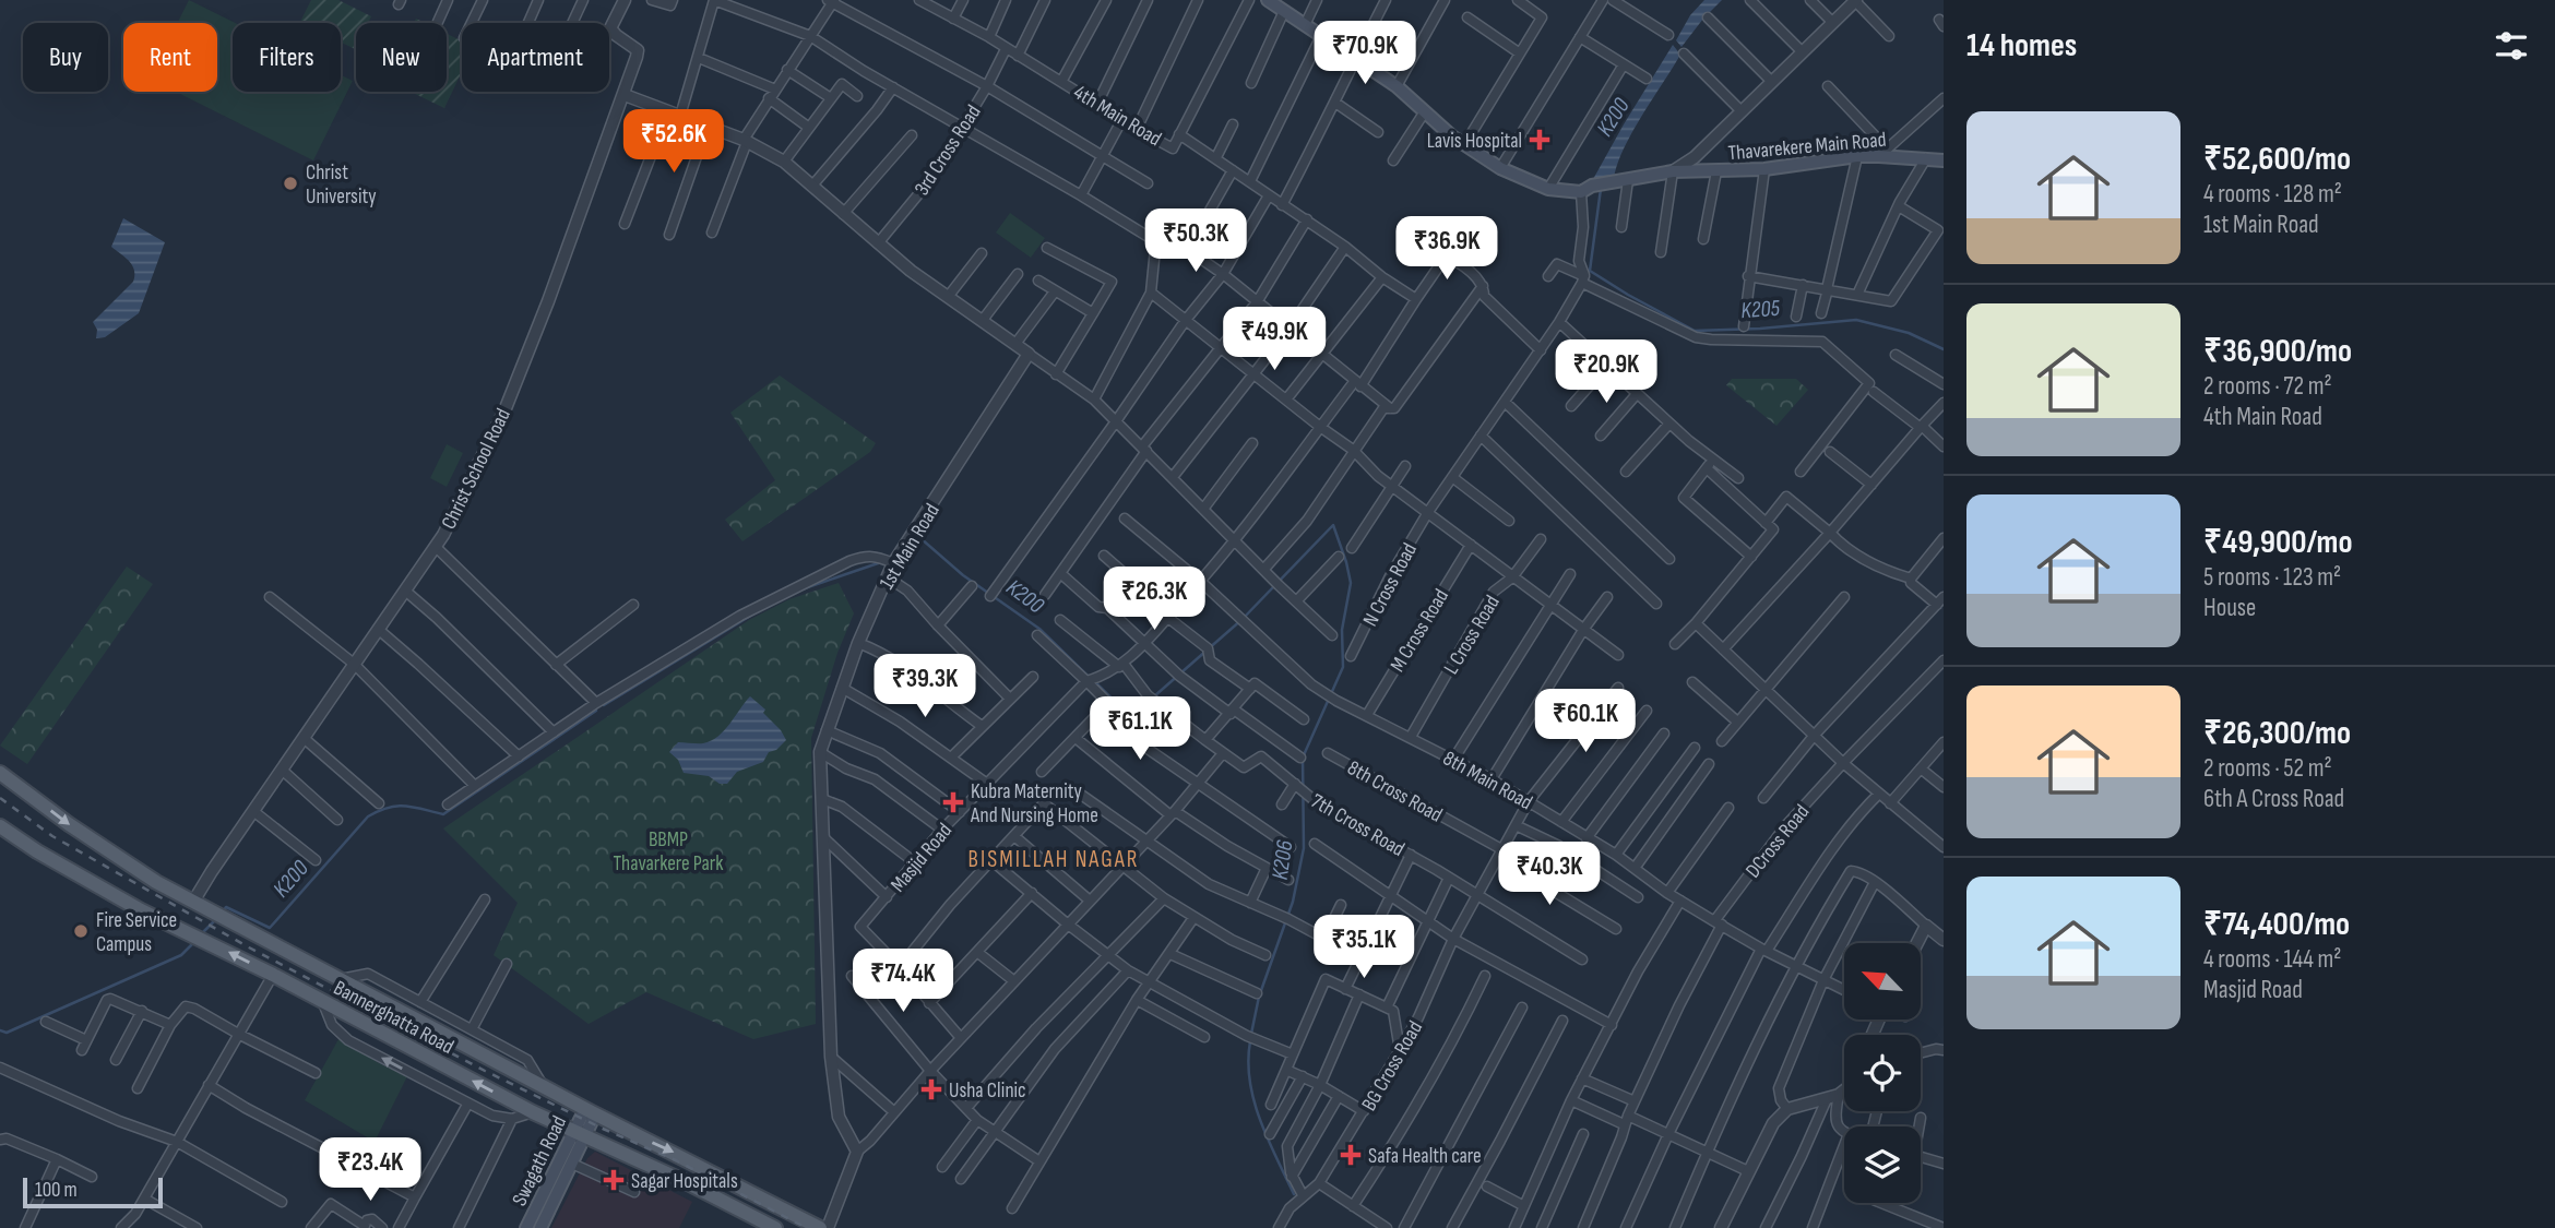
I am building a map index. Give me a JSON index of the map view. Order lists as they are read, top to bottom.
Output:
{
  "streets": {
    "main road": ["Thavarekere Main Road", "Bannerghatta Road", "Swagath Road"],
    "street": [
      "4th Main Road",
      "3rd Cross Road",
      "Christ School Road",
      "1st Main Road",
      "N Cross Road",
      "M Cross Road",
      "L Cross Road",
      "8th Main Road",
      "8th Cross Road",
      "7th Cross Road",
      "DCross Road",
      "Masjid Road",
      "BG Cross Road"
    ]
  },
  "crossings": [
    ["4th Main Road", "3rd Cross Road"],
    ["Christ School Road", "Bannerghatta Road"],
    ["M Cross Road", "8th Main Road"],
    ["L Cross Road", "8th Main Road"],
    ["8th Main Road", "DCross Road"],
    ["8th Main Road", "BG Cross Road"],
    ["8th Cross Road", "BG Cross Road"],
    ["7th Cross Road", "BG Cross Road"],
    ["Bannerghatta Road", "Swagath Road"]
  ],
  "districts": ["BISMILLAH NAGAR"],
  "water": ["K200", "K205", "K206"],
  "parks": ["BBMP Thavarkere Park"],
  "places": {
    "health": [
      "Lavis Hospital",
      "Kubra Maternity And Nursing Home",
      "Usha Clinic",
      "Safa Health care",
      "Sagar Hospitals"
    ],
    "other": ["Christ University", "Fire Service Campus"]
  },
  "scale_bar": "100 m",
  "north": "top left",
  "page": {
    "heading": "14 homes",
    "price": [
      "₹70.9K",
      "₹52.6K",
      "₹50.3K",
      "₹36.9K",
      "₹49.9K",
      "₹20.9K",
      "₹26.3K",
      "₹39.3K",
      "₹60.1K",
      "₹61.1K",
      "₹40.3K",
      "₹35.1K",
      "₹74.4K",
      "₹23.4K"
    ],
    "chip": [
      "Buy",
      "Rent",
      "Filters",
      "New",
      "Apartment"
    ],
    "list": [
      {
        "name": "₹52,600/mo",
        "note": "4 rooms · 128 m² · 1st Main Road"
      },
      {
        "name": "₹36,900/mo",
        "note": "2 rooms · 72 m² · 4th Main Road"
      },
      {
        "name": "₹49,900/mo",
        "note": "5 rooms · 123 m² · House"
      },
      {
        "name": "₹26,300/mo",
        "note": "2 rooms · 52 m² · 6th A Cross Road"
      },
      {
        "name": "₹74,400/mo",
        "note": "4 rooms · 144 m² · Masjid Road"
      }
    ],
    "scale": "100 m"
  }
}
